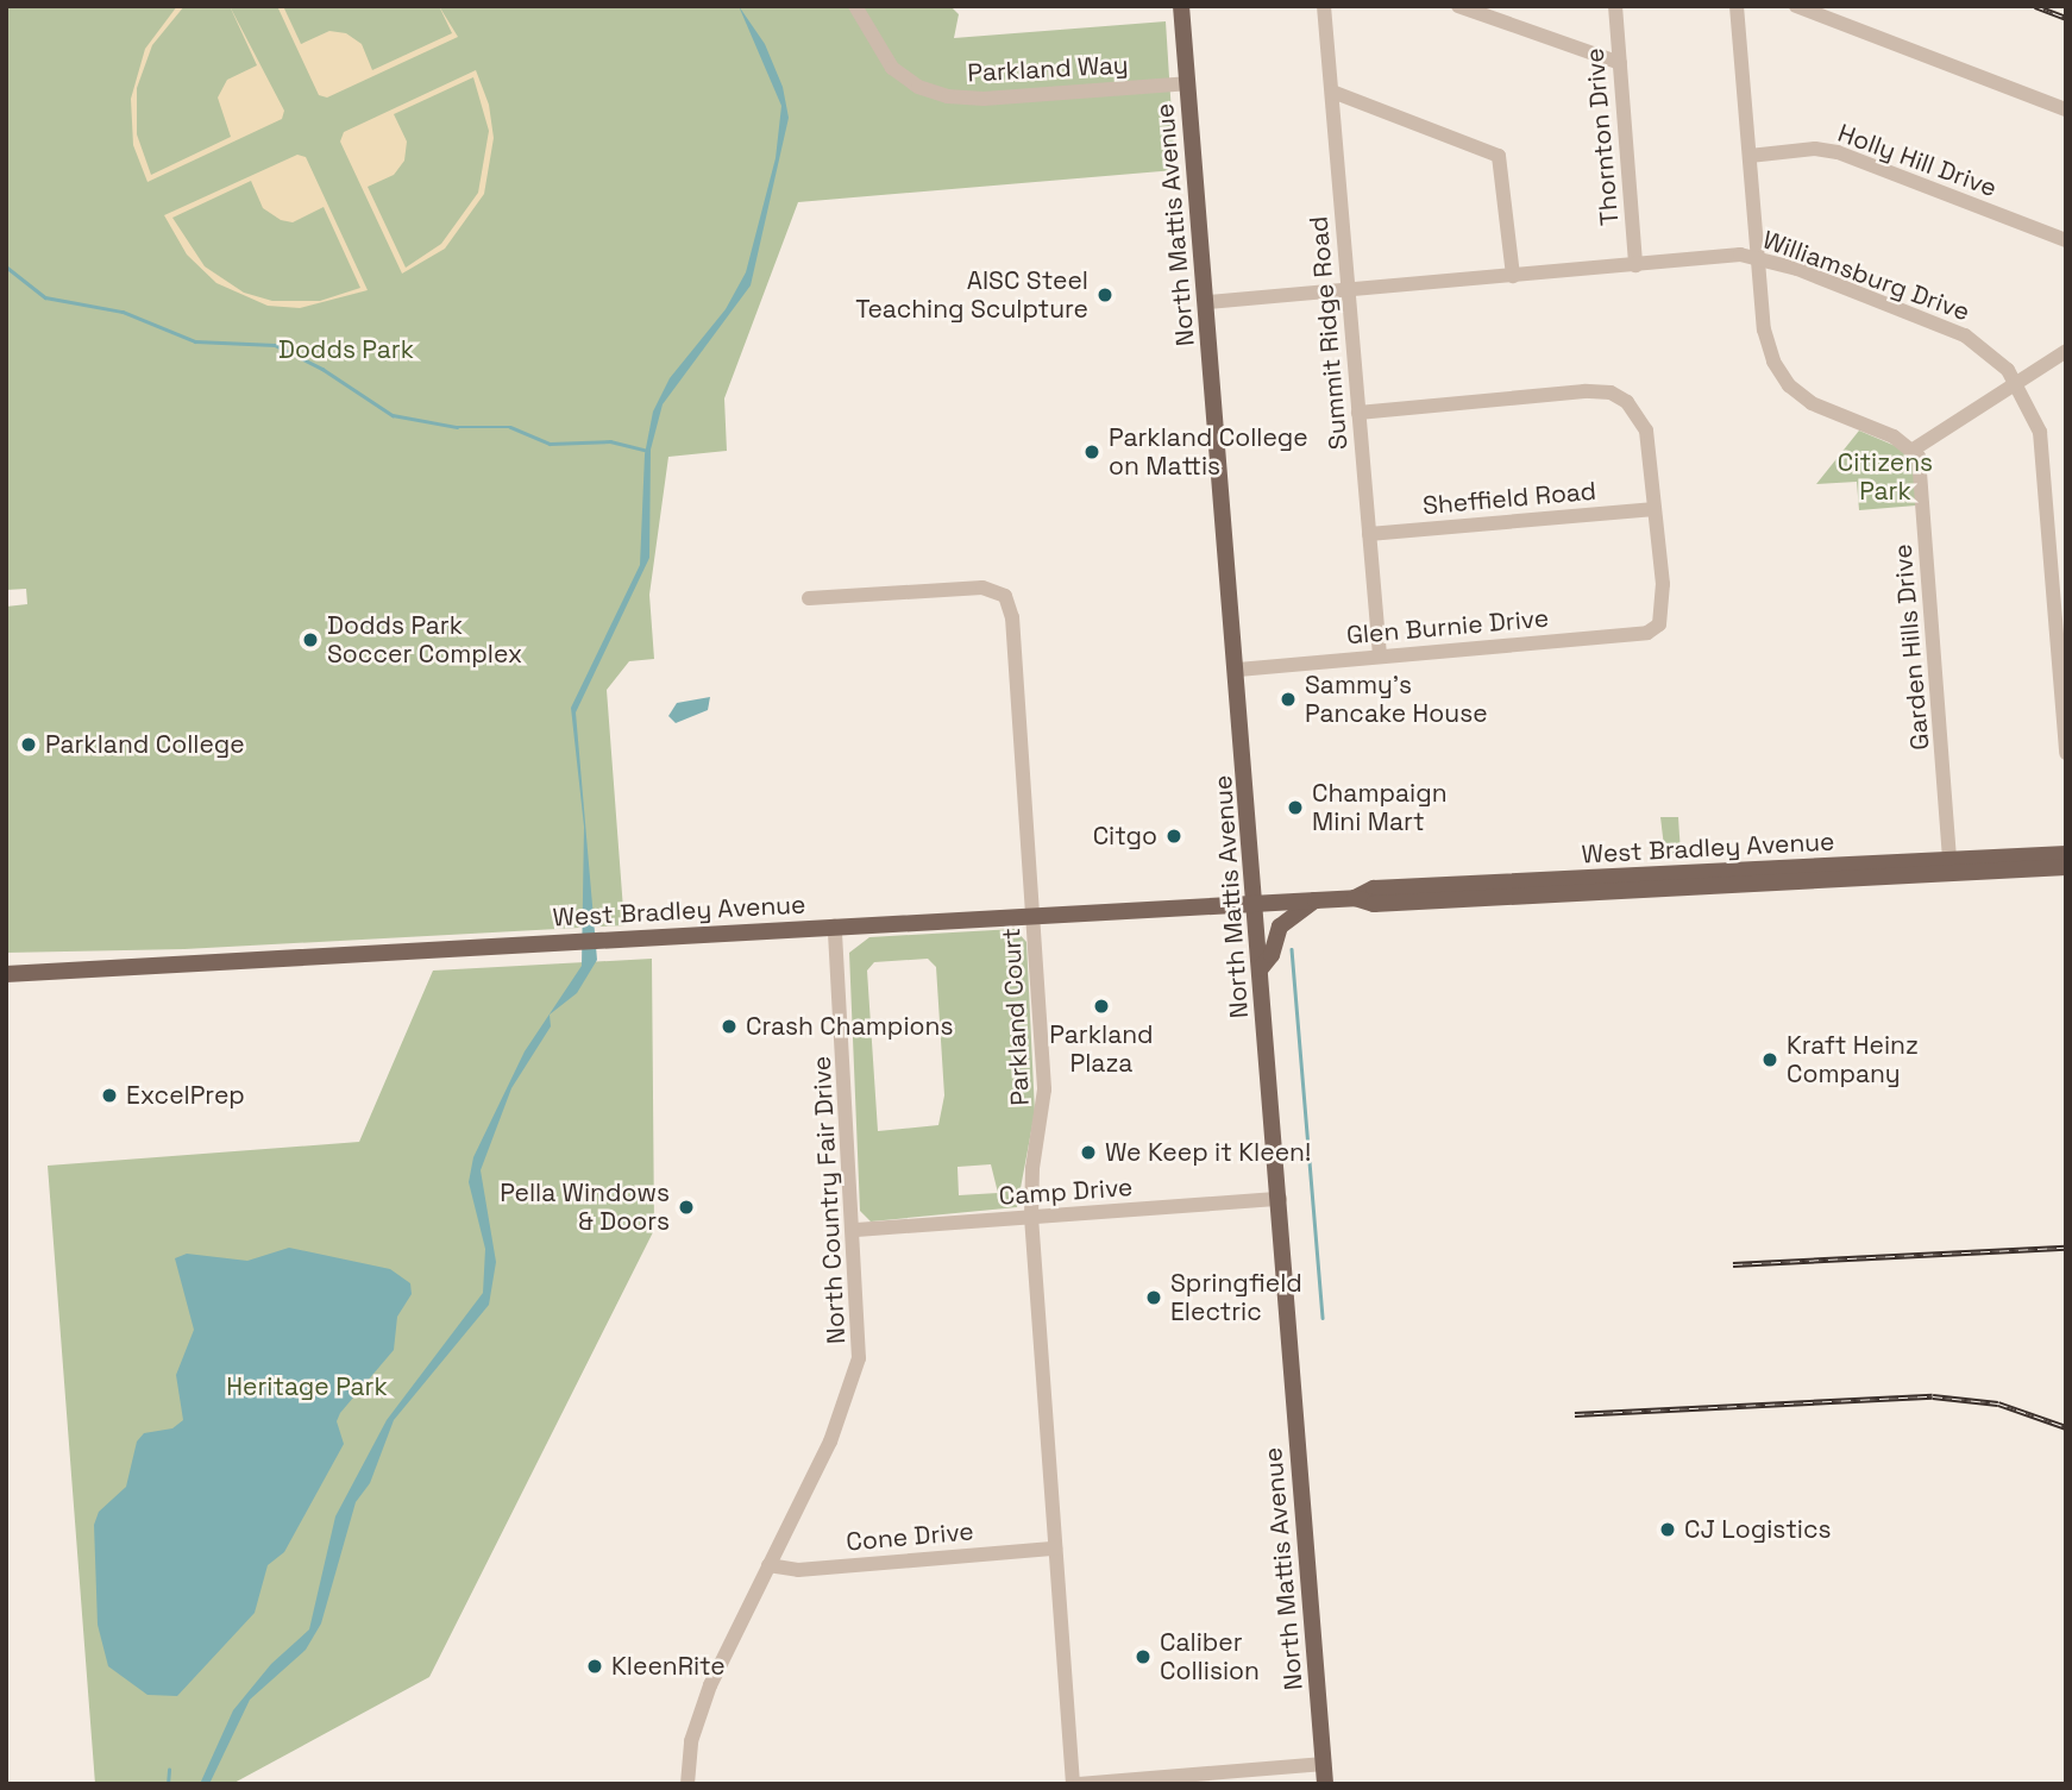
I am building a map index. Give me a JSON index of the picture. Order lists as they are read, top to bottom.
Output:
{
  "streets": {
    "main road": ["North Mattis Avenue", "West Bradley Avenue"],
    "street": [
      "Parkland Way",
      "Thornton Drive",
      "Holly Hill Drive",
      "Williamsburg Drive",
      "Summit Ridge Road",
      "Sheffield Road",
      "Glen Burnie Drive",
      "Garden Hills Drive",
      "Parkland Court",
      "Camp Drive",
      "North Country Fair Drive",
      "Cone Drive"
    ]
  },
  "crossings": [
    ["Parkland Way", "North Mattis Avenue"],
    ["Thornton Drive", "Williamsburg Drive"],
    ["North Mattis Avenue", "Williamsburg Drive"],
    ["North Mattis Avenue", "Glen Burnie Drive"],
    ["North Mattis Avenue", "West Bradley Avenue"],
    ["North Mattis Avenue", "Camp Drive"],
    ["Williamsburg Drive", "Summit Ridge Road"],
    ["Summit Ridge Road", "Sheffield Road"],
    ["Summit Ridge Road", "Glen Burnie Drive"],
    ["Sheffield Road", "Glen Burnie Drive"],
    ["Garden Hills Drive", "West Bradley Avenue"],
    ["West Bradley Avenue", "Parkland Court"],
    ["West Bradley Avenue", "North Country Fair Drive"],
    ["Parkland Court", "Camp Drive"],
    ["Parkland Court", "Cone Drive"],
    ["Camp Drive", "North Country Fair Drive"],
    ["North Country Fair Drive", "Cone Drive"]
  ],
  "parks": ["Dodds Park", "Citizens Park", "Heritage Park"],
  "places": [
    "AISC Steel Teaching Sculpture",
    "Parkland College on Mattis",
    "Dodds Park Soccer Complex",
    "Sammy's Pancake House",
    "Parkland College",
    "Champaign Mini Mart",
    "Citgo",
    "Parkland Plaza",
    "Crash Champions",
    "Kraft Heinz Company",
    "ExcelPrep",
    "We Keep it Kleen!",
    "Pella Windows & Doors",
    "Springfield Electric",
    "CJ Logistics",
    "Caliber Collision",
    "KleenRite"
  ]
}
